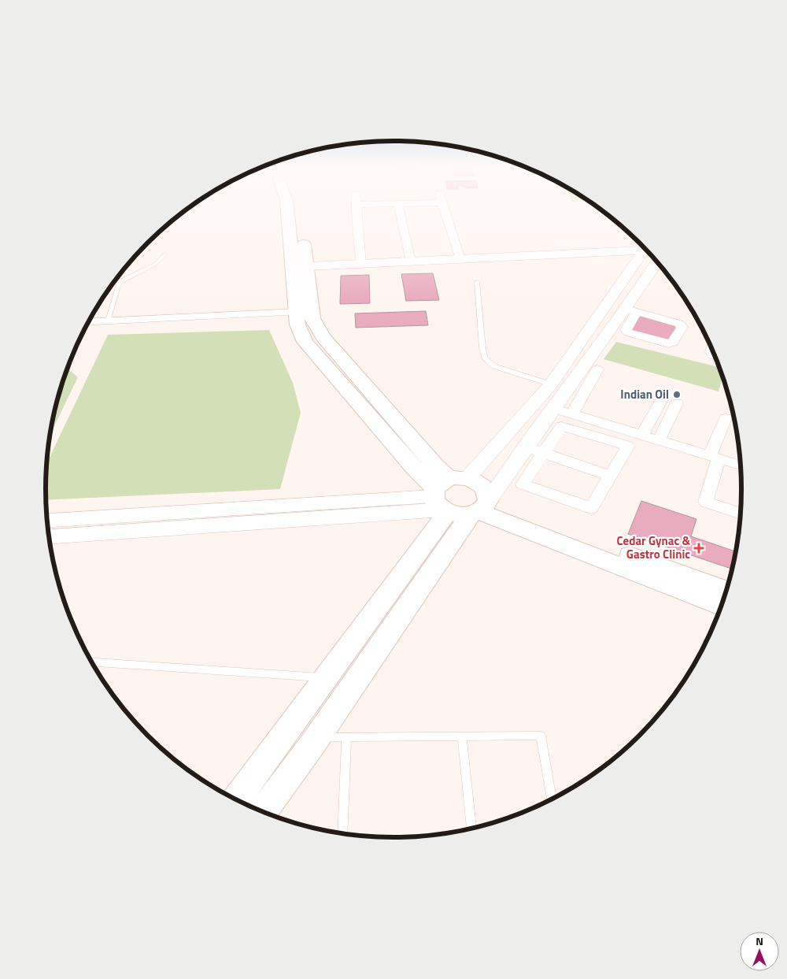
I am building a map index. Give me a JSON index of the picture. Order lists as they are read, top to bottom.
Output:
{
  "places": {
    "other": ["Indian Oil"],
    "health": ["Cedar Gynac & Gastro Clinic"]
  },
  "north": "top"
}
